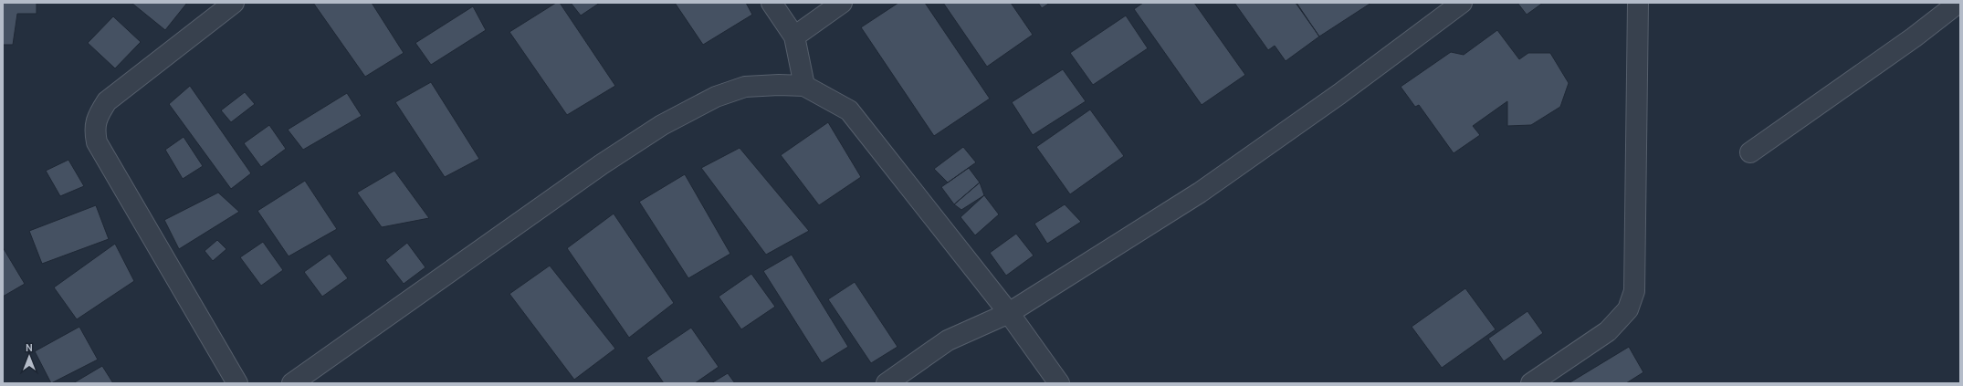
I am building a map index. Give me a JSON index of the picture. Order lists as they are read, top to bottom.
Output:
{
  "north": "top"
}
